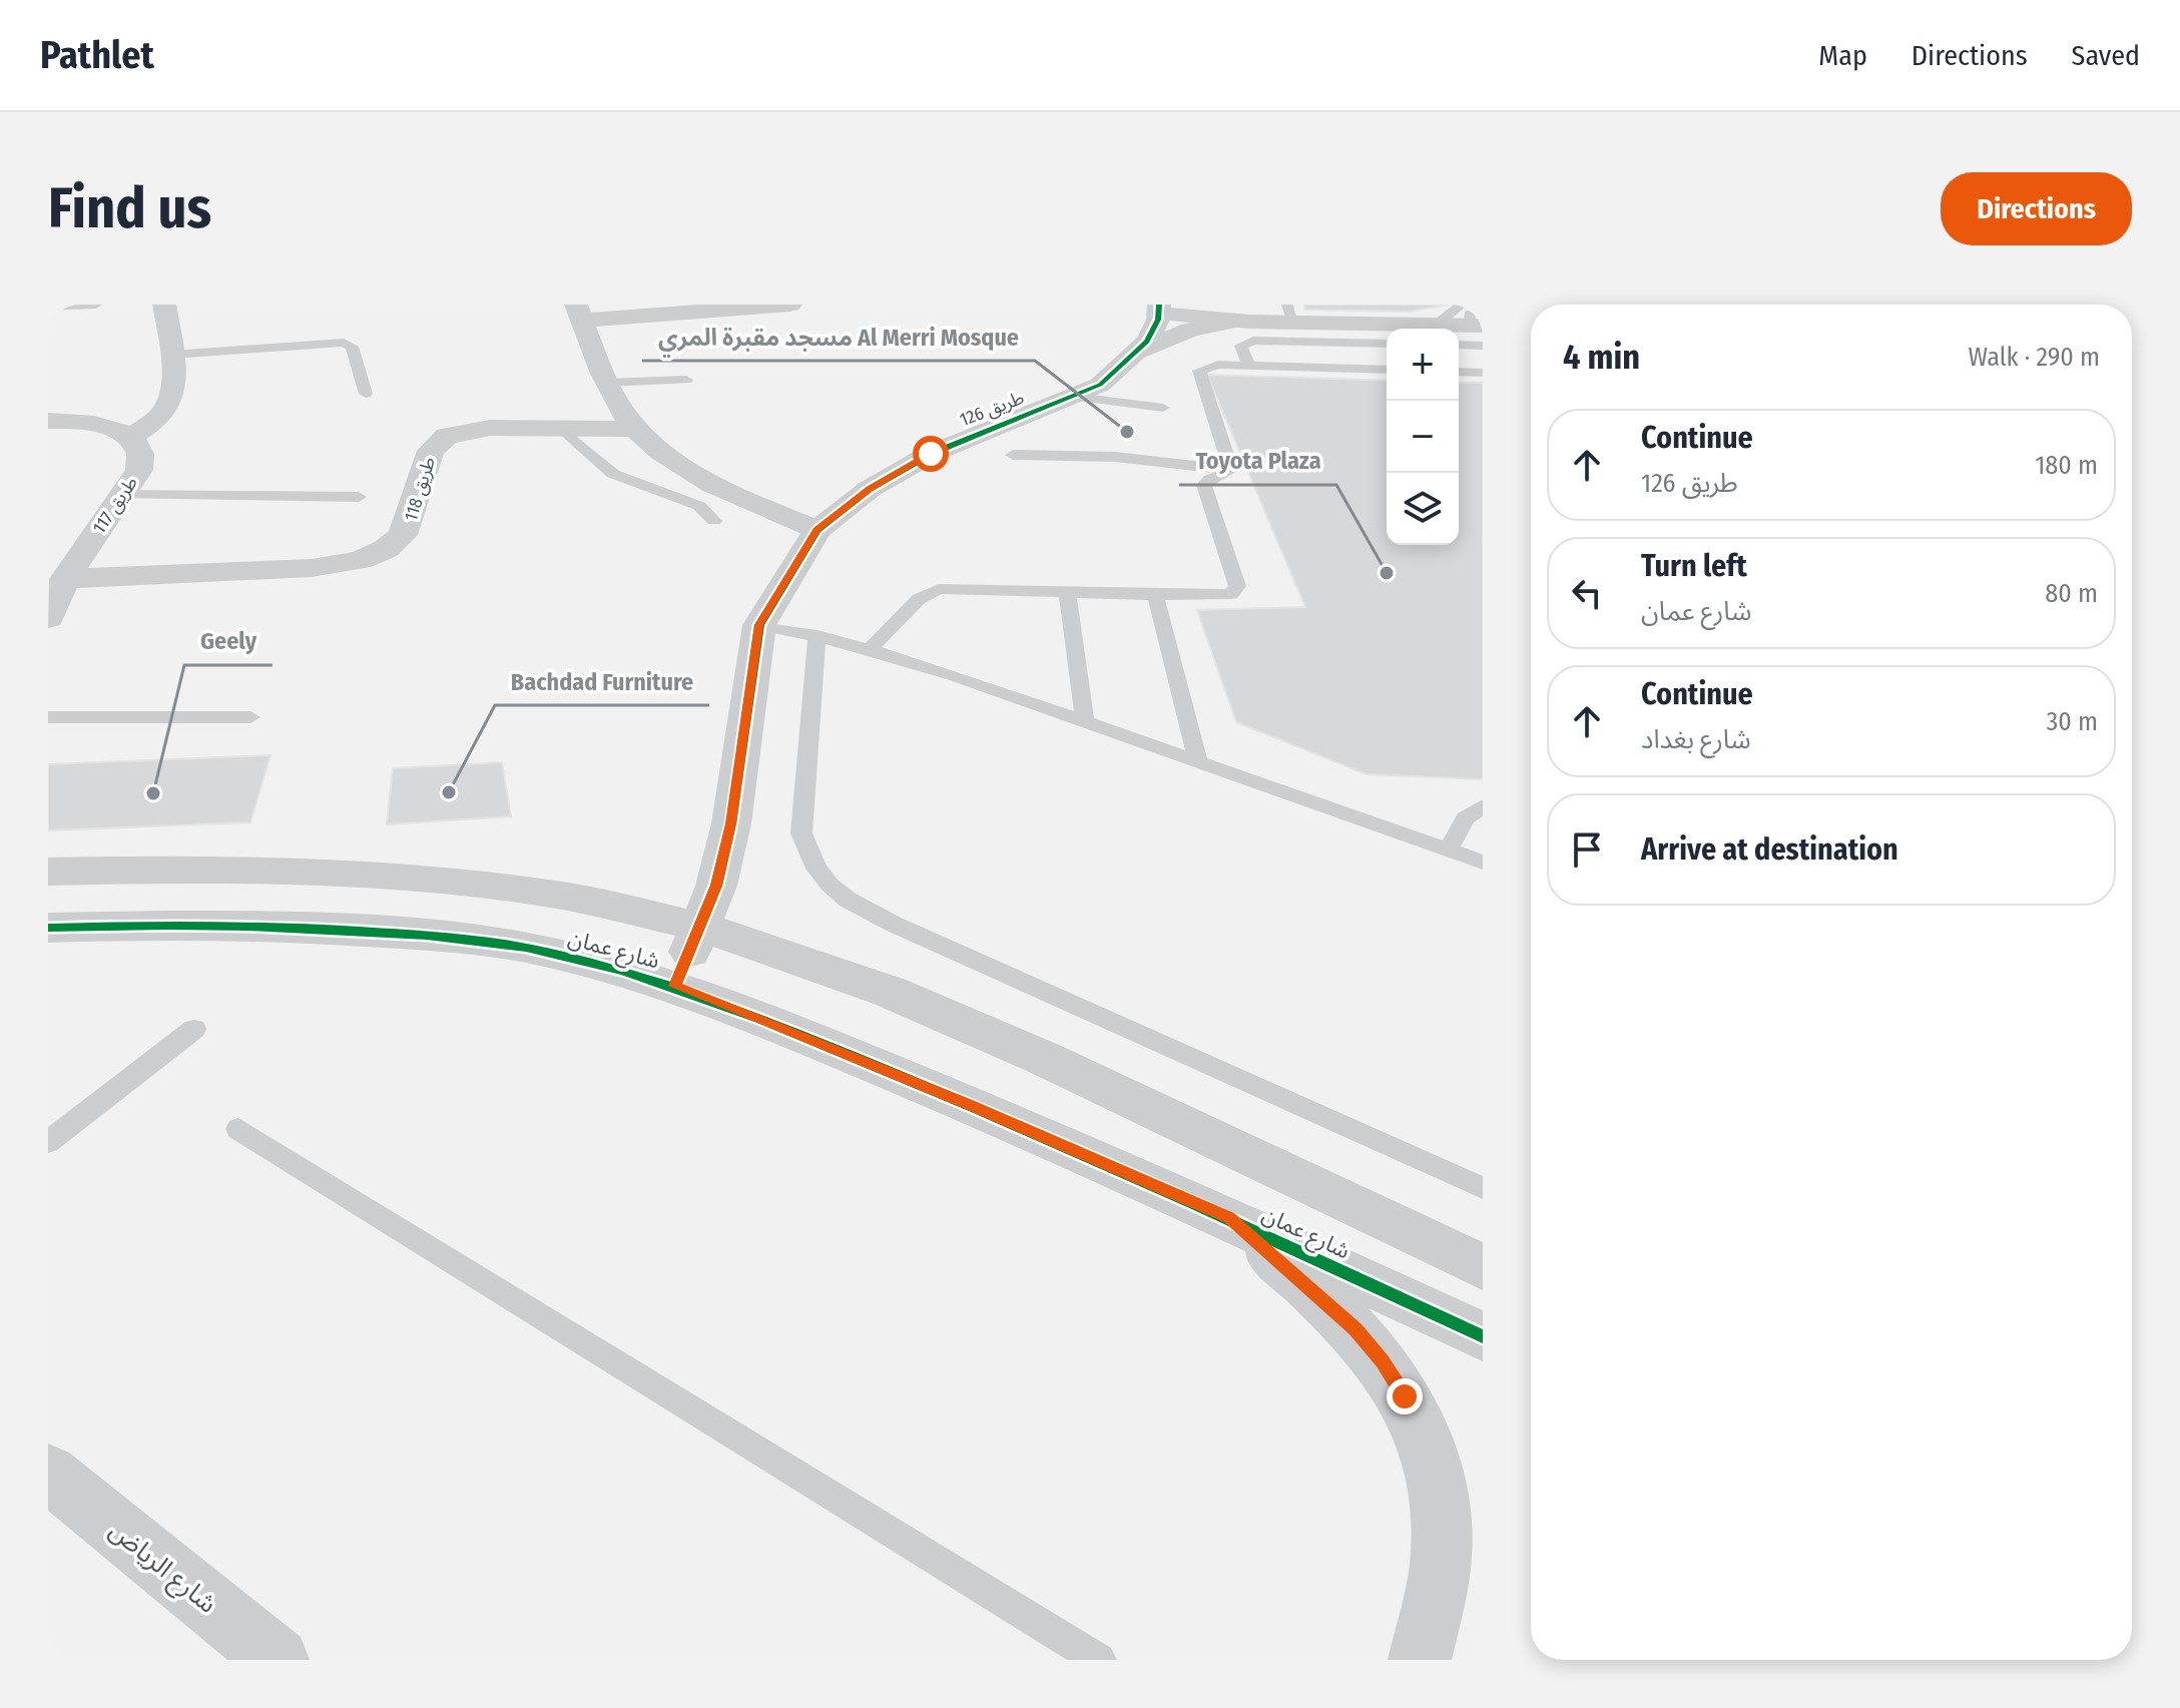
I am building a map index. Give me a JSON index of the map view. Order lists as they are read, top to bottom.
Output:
{
  "streets": {
    "street": [
      "طريق 126",
      "طريق 118",
      "طريق 117",
      "شارع عمان",
      "شارع الرياض"
    ]
  },
  "crossings": [
    ["طريق 126", "شارع عمان"],
    ["طريق 118", "طريق 117"]
  ],
  "places": [
    "مسجد مقبرة المري Al Merri Mosque",
    "Toyota Plaza",
    "Bachdad Furniture",
    "Geely"
  ],
  "page": {
    "header": "Pathlet",
    "nav": ["Map", "Directions", "Saved"],
    "buttons": "Directions",
    "title": "Find us",
    "heading": ["4 min", "Walk · 290 m"],
    "map_buttons": ["+", "−"],
    "list": [
      ["Continue", "طريق 126", "180 m"],
      ["Turn left", "شارع عمان", "80 m"],
      ["Continue", "شارع بغداد", "30 m"],
      "Arrive at destination"
    ]
  }
}
